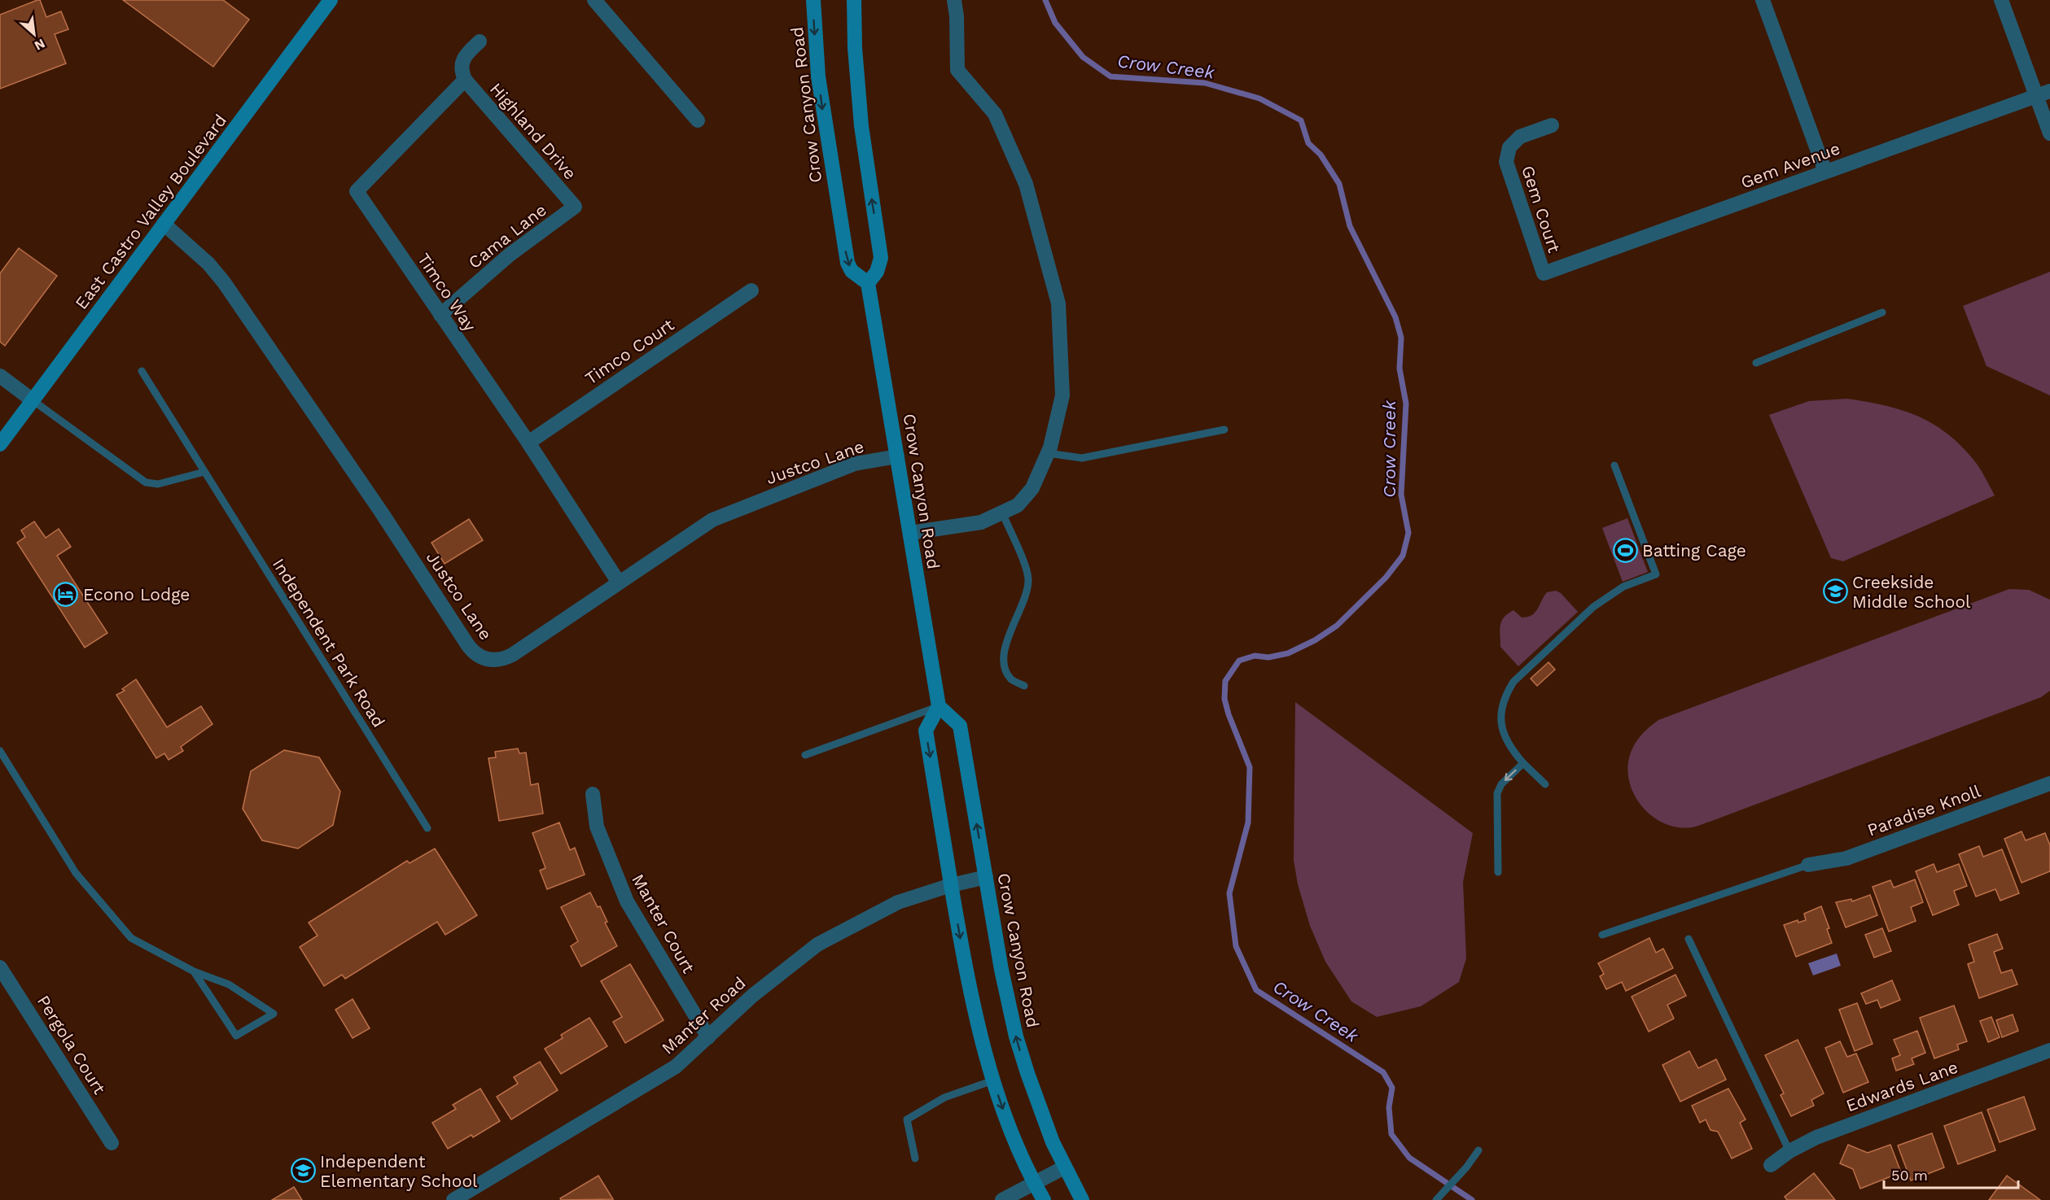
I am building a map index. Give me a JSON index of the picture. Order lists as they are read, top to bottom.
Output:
{
  "streets": {
    "main road": ["Crow Canyon Road", "East Castro Valley Boulevard"],
    "street": [
      "Highland Drive",
      "Gem Avenue",
      "Gem Court",
      "Cama Lane",
      "Timco Way",
      "Timco Court",
      "Justco Lane",
      "Paradise Knoll",
      "Manter Court",
      "Manter Road",
      "Pergola Court",
      "Edwards Lane"
    ],
    "lane": ["Independent Park Road"]
  },
  "crossings": [
    ["Crow Canyon Road", "Justco Lane"],
    ["Crow Canyon Road", "Manter Road"],
    ["Highland Drive", "Cama Lane"],
    ["Highland Drive", "Timco Way"],
    ["Gem Avenue", "Gem Court"],
    ["East Castro Valley Boulevard", "Justco Lane"],
    ["Cama Lane", "Timco Way"],
    ["Timco Way", "Timco Court"],
    ["Timco Way", "Justco Lane"],
    ["Manter Court", "Manter Road"]
  ],
  "water": ["Crow Creek"],
  "places": {
    "sports": ["Batting Cage"],
    "school or university": ["Creekside Middle School", "Independent Elementary School"],
    "hotel": ["Econo Lodge"]
  },
  "scale_bar": "50 m",
  "north": "bottom right"
}
